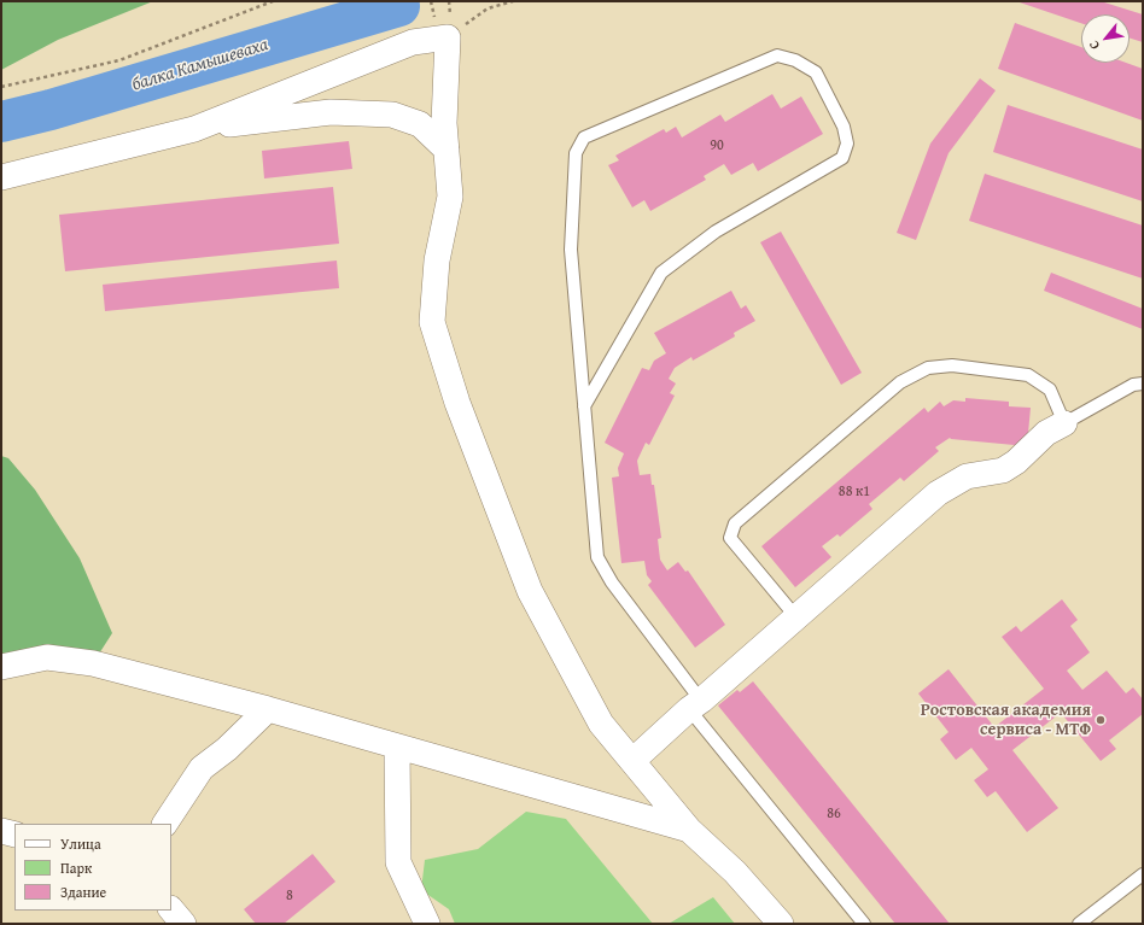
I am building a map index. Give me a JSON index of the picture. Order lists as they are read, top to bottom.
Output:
{
  "water": ["балка Камышеваха"],
  "places": ["Ростовская академия сервиса - МТФ"],
  "house_numbers": [
    "90",
    "88 к1",
    "86",
    "8"
  ],
  "legend": ["Улица", "Парк", "Здание"],
  "north": "bottom left"
}
